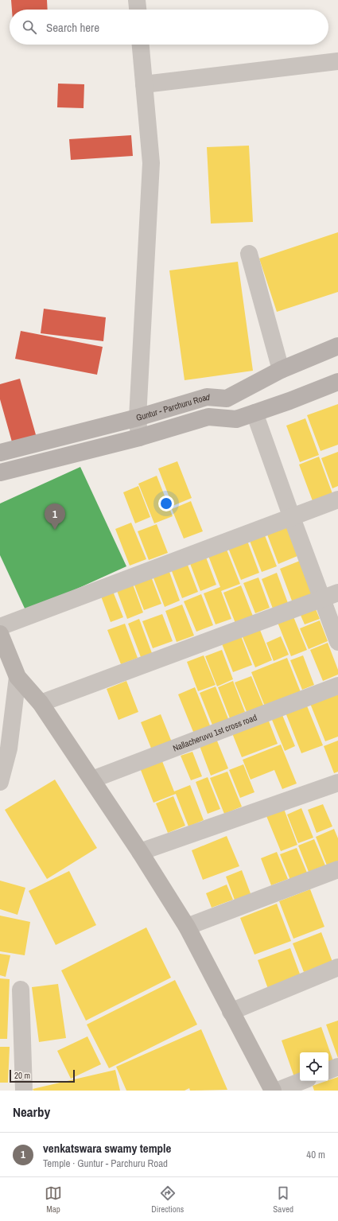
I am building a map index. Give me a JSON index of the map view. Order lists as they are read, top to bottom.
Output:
{
  "streets": {
    "main road": ["Guntur - Parchuru Road"],
    "street": ["Nallacheruvu 1st cross road"]
  },
  "scale_bar": "20 m",
  "page": {
    "search": "Search here",
    "pins": "1",
    "scale": "20 m",
    "heading": "Nearby",
    "list": [
      {
        "mark": "1",
        "name": "venkatswara swamy temple",
        "note": "Temple · Guntur - Parchuru Road",
        "value": "40 m"
      }
    ],
    "nav": ["Map", "Directions", "Saved"]
  }
}
